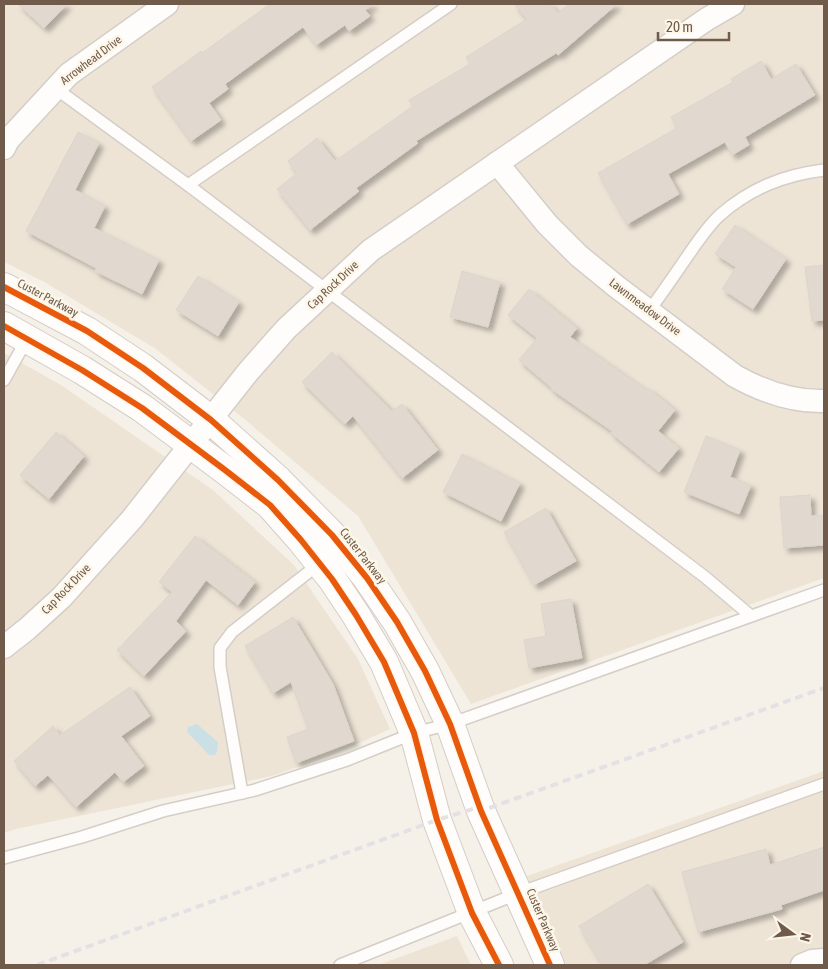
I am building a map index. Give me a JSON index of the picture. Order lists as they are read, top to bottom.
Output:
{
  "streets": {
    "street": [
      "Arrowhead Drive",
      "Cap Rock Drive",
      "Custer Parkway",
      "Lawnmeadow Drive"
    ]
  },
  "crossings": [
    ["Cap Rock Drive", "Custer Parkway"],
    ["Cap Rock Drive", "Lawnmeadow Drive"]
  ],
  "scale_bar": "20 m",
  "north": "right"
}
